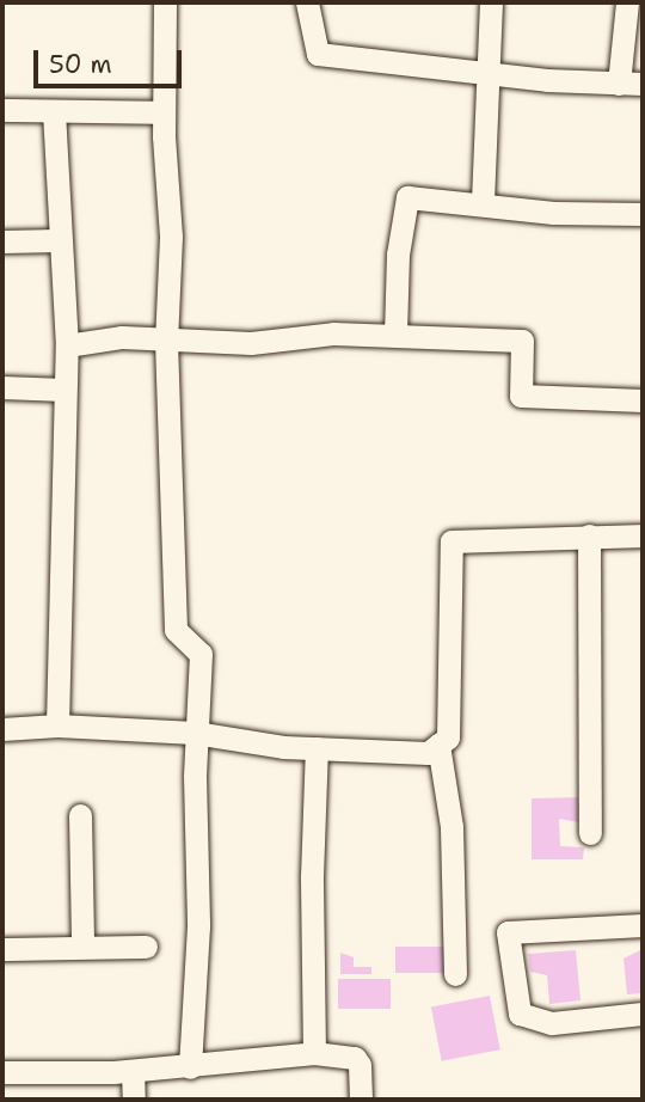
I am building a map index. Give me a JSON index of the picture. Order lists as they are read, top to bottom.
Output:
{
  "scale_bar": "50 m"
}
